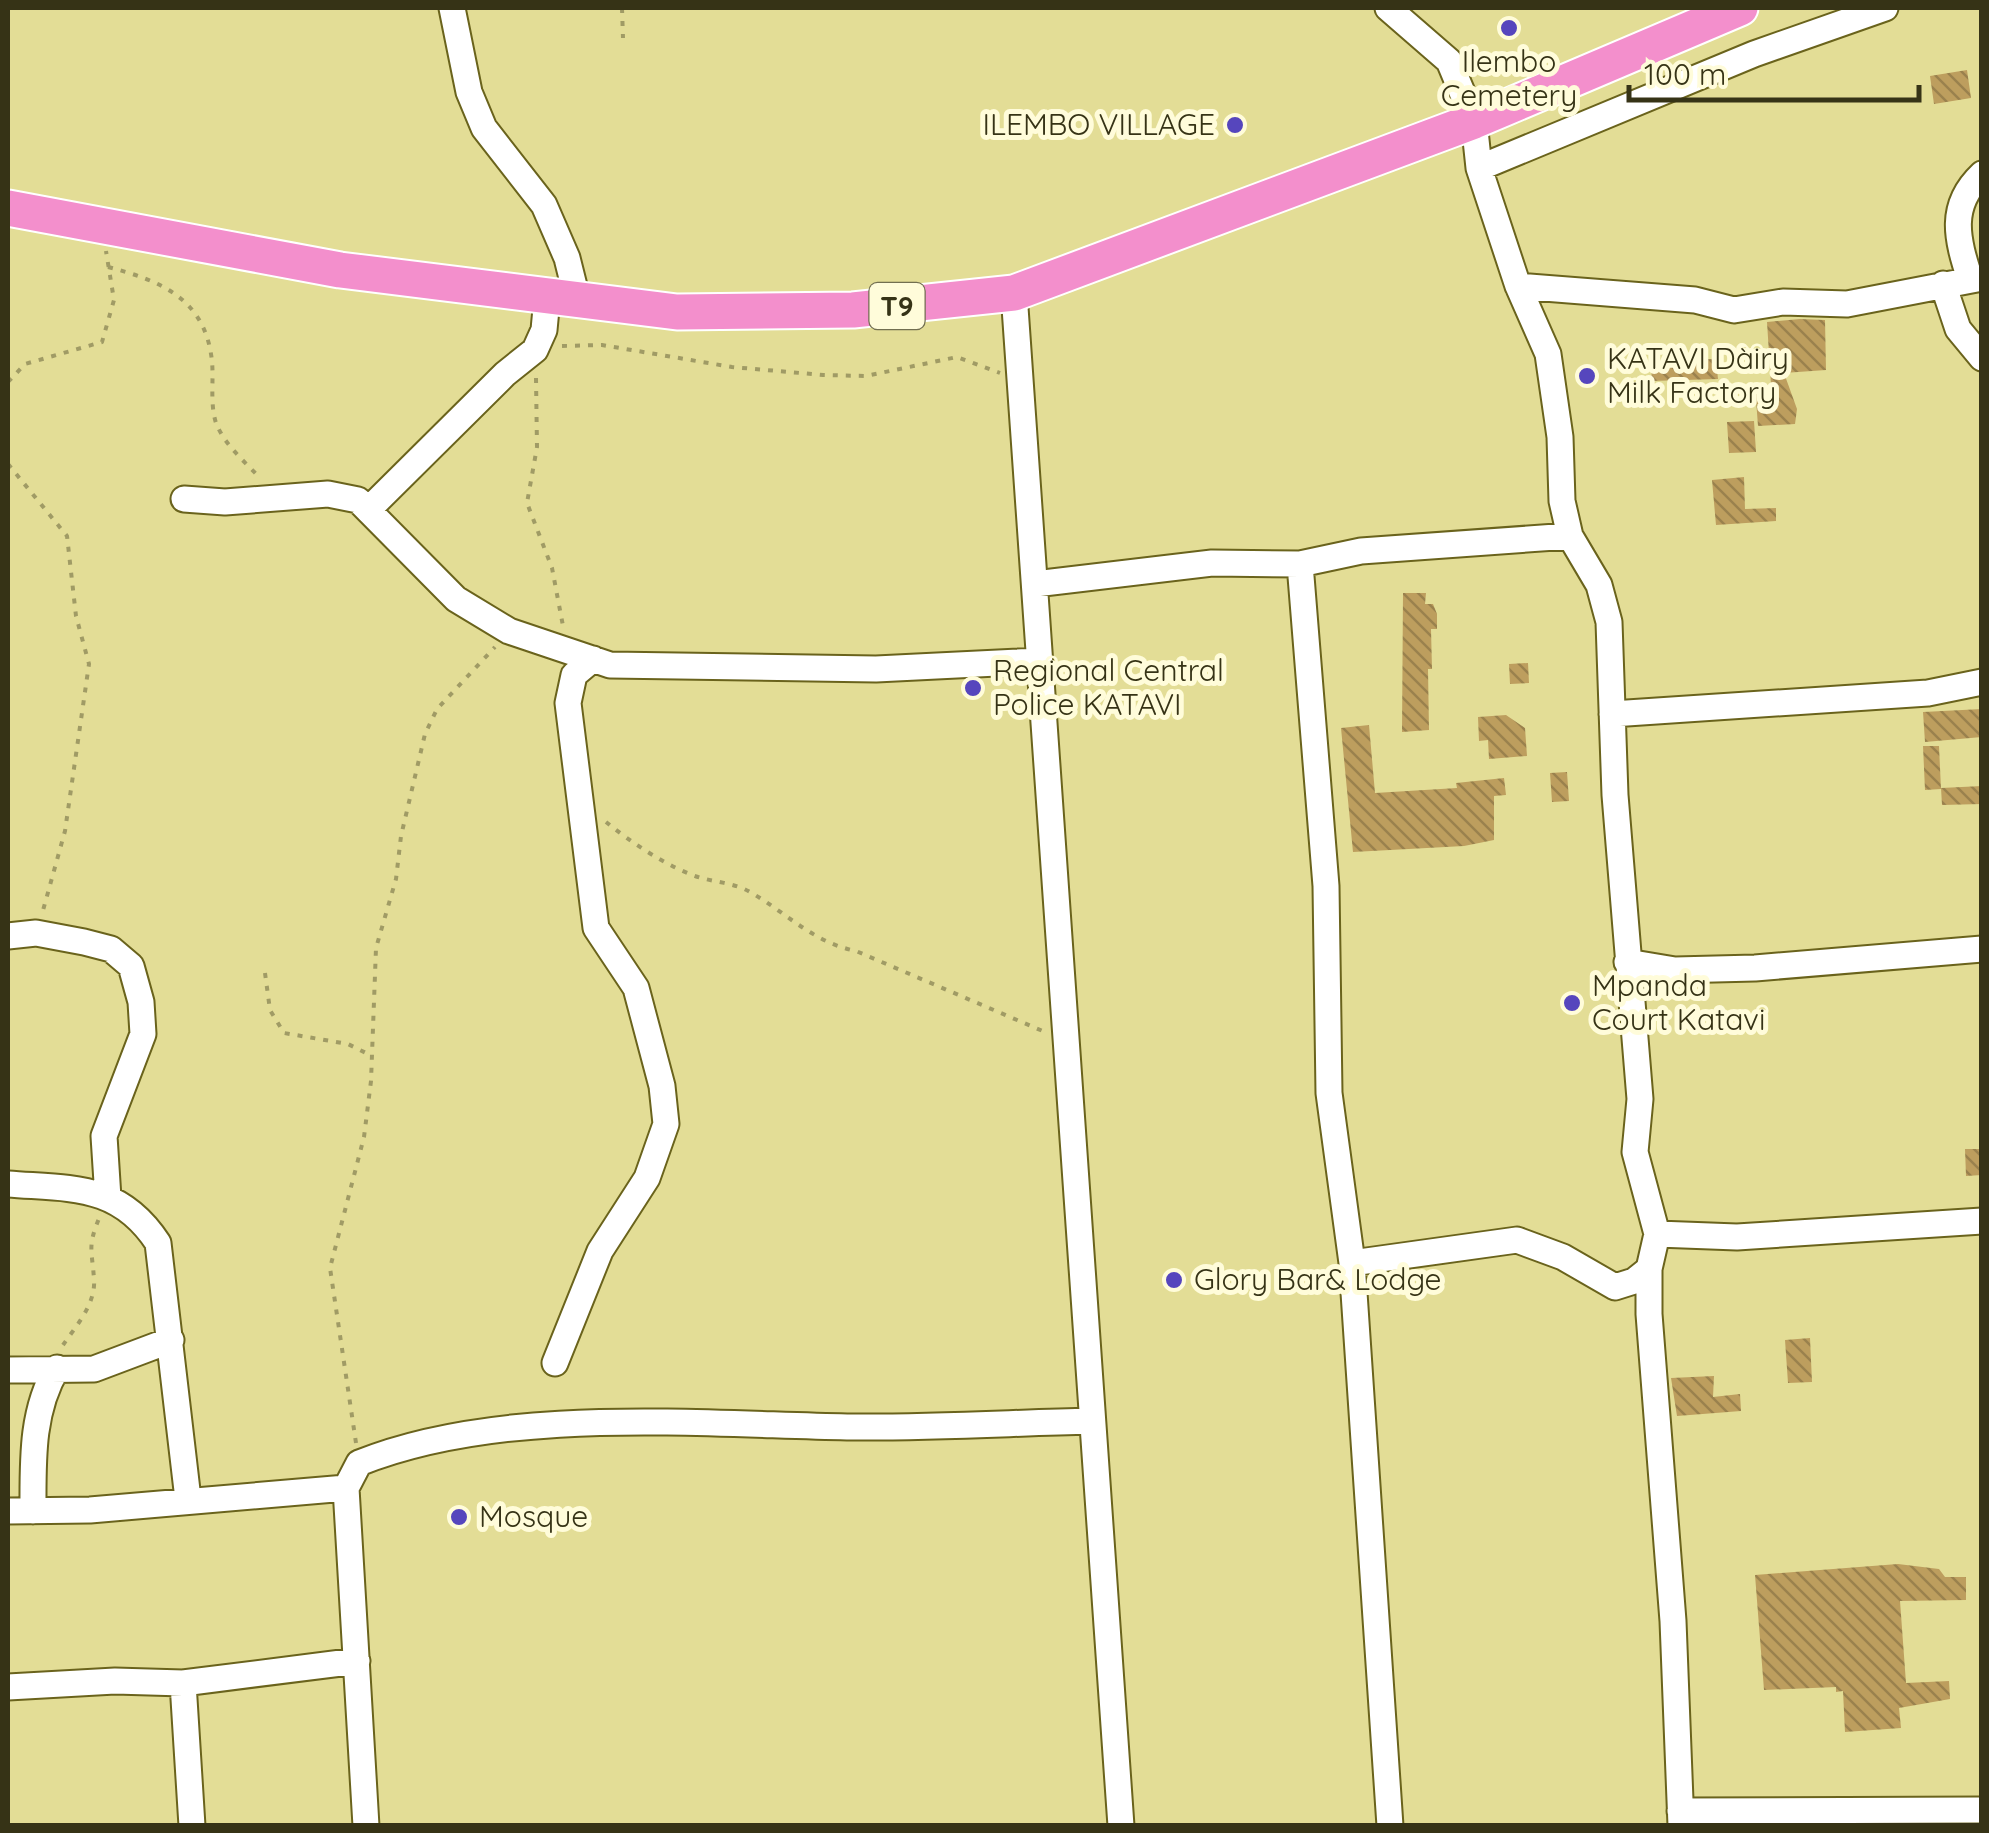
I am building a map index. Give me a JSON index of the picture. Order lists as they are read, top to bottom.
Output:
{
  "streets": {
    "highway": ["T9"]
  },
  "places": [
    "Ilembo Cemetery",
    "ILEMBO VILLAGE",
    "KATAVI Dàiry Milk Factory",
    "Regional Central Police KATAVI",
    "Mpanda Court Katavi",
    "Glory Bar& Lodge",
    "Mosque"
  ],
  "scale_bar": "100 m"
}
